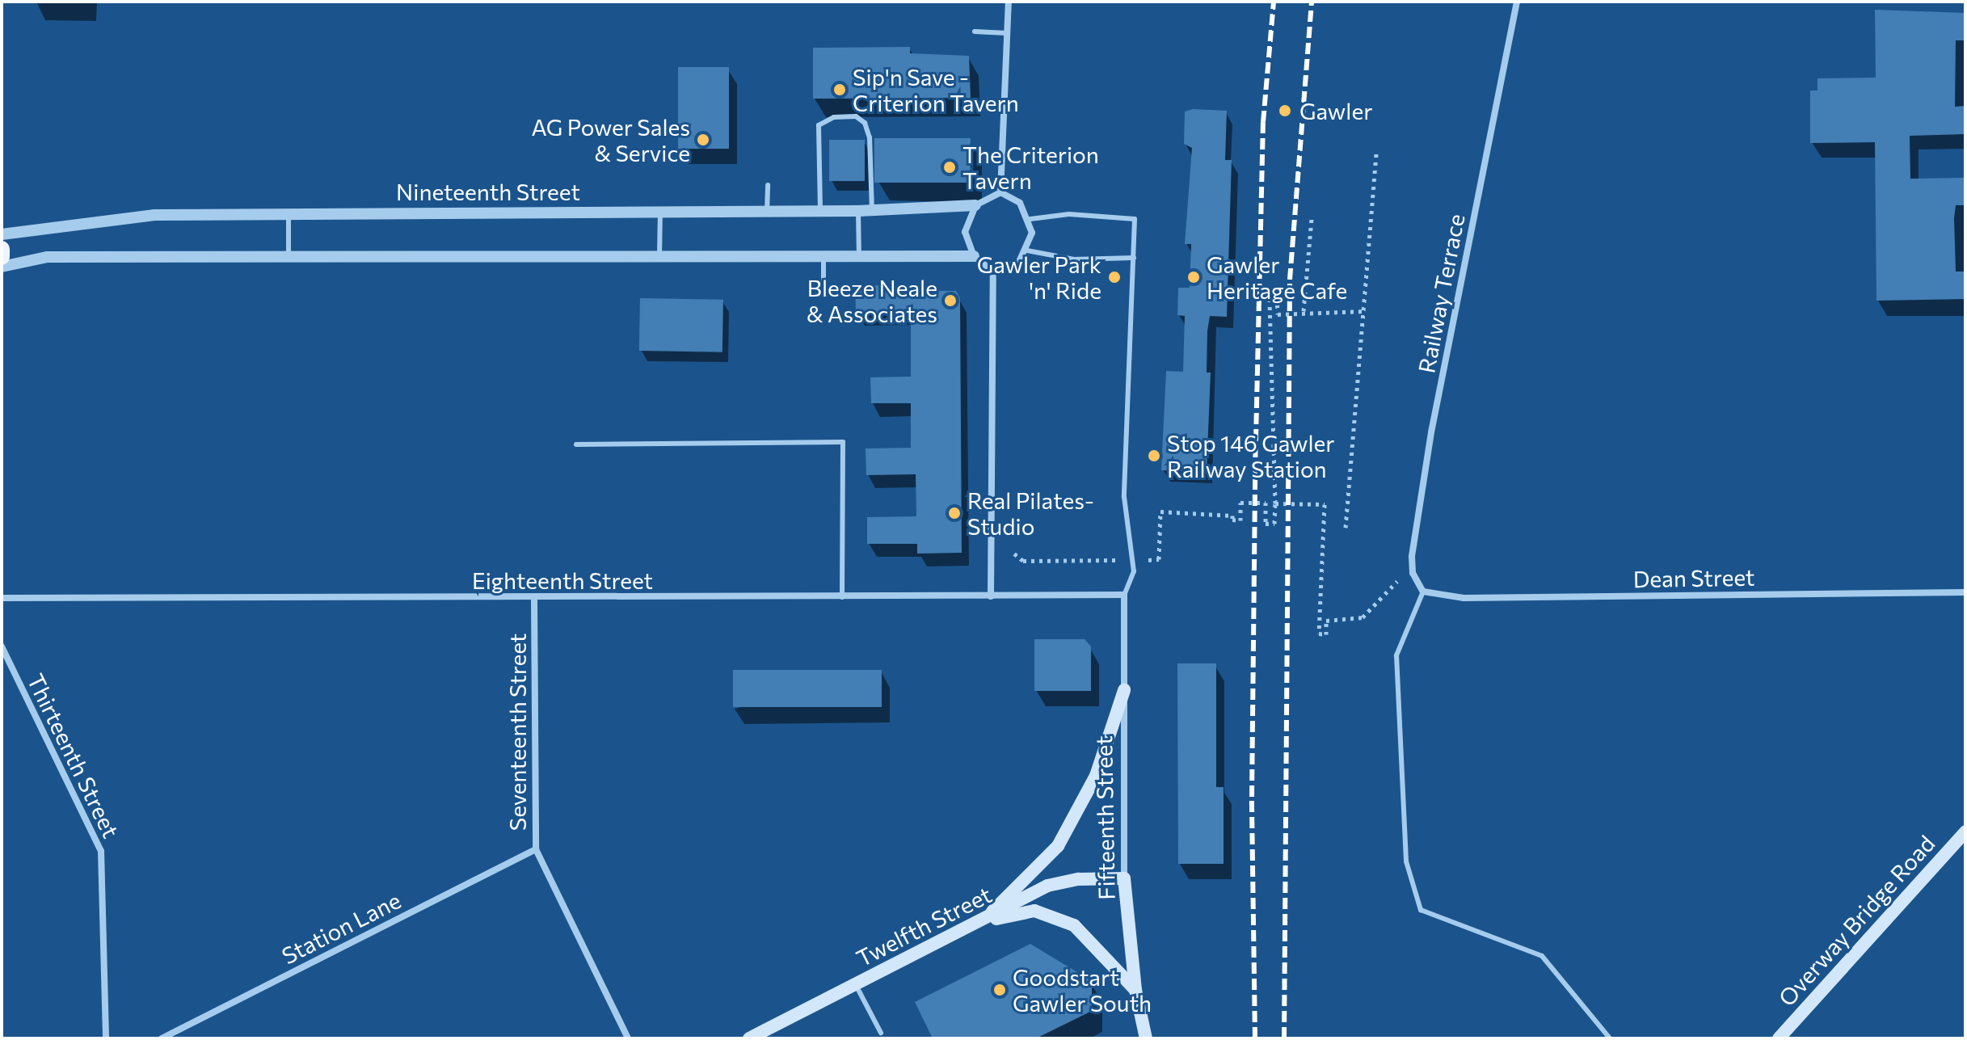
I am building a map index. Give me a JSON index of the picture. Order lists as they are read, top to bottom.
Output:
{
  "streets": {
    "main road": ["Fifteenth Street", "Overway Bridge Road", "Twelfth Street"],
    "street": [
      "Nineteenth Street",
      "Railway Terrace",
      "Dean Street",
      "Eighteenth Street",
      "Seventeenth Street",
      "Thirteenth Street",
      "Station Lane"
    ]
  },
  "crossings": [
    ["Eighteenth Street", "Seventeenth Street"],
    ["Eighteenth Street", "Fifteenth Street"],
    ["Seventeenth Street", "Station Lane"],
    ["Fifteenth Street", "Twelfth Street"]
  ],
  "places": [
    "Sip'n Save - Criterion Tavern",
    "Gawler",
    "AG Power Sales & Service",
    "The Criterion Tavern",
    "Gawler Park 'n' Ride",
    "Gawler Heritage Cafe",
    "Bleeze Neale & Associates",
    "Stop 146 Gawler Railway Station",
    "Real Pilates- Studio",
    "Goodstart Gawler South"
  ]
}
